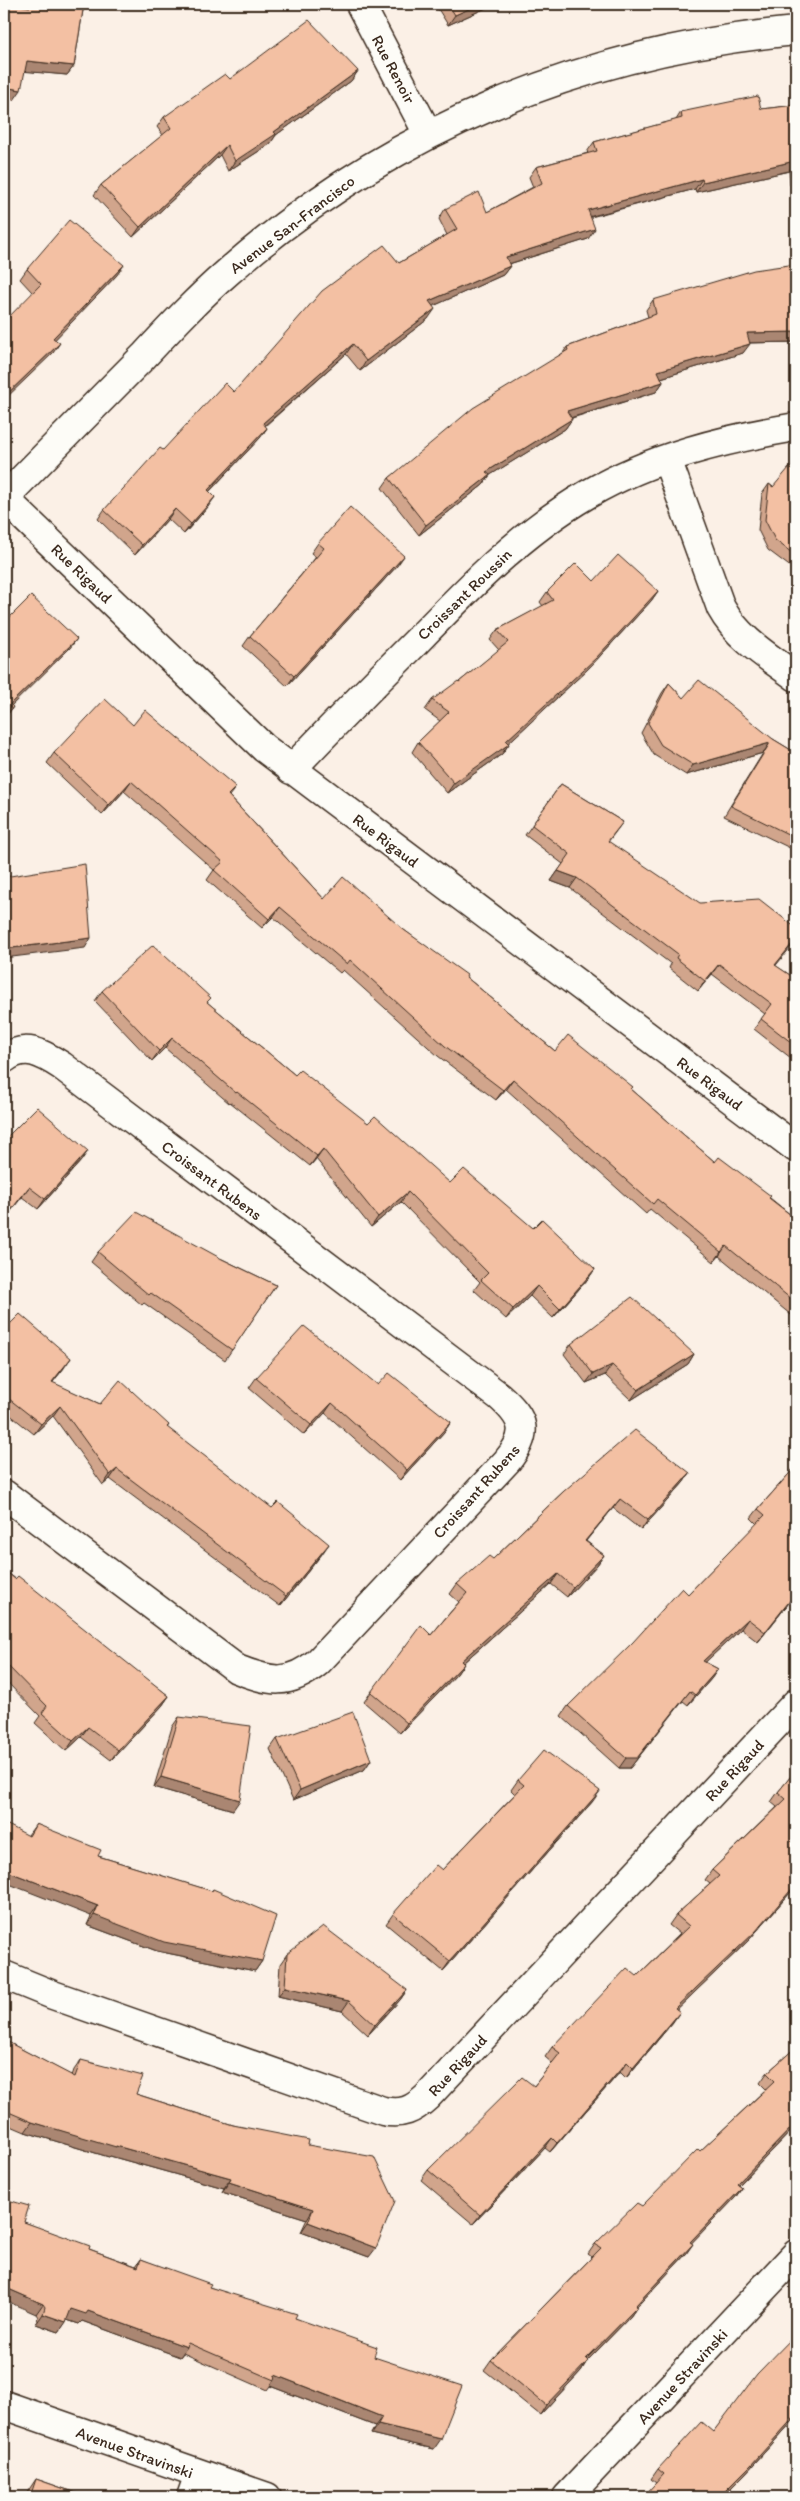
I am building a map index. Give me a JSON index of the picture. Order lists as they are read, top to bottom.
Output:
{
  "streets": {
    "street": [
      "Rue Renoir",
      "Avenue San-Francisco",
      "Rue Rigaud",
      "Croissant Roussin",
      "Croissant Rubens",
      "Avenue Stravinski"
    ]
  },
  "crossings": [
    ["Rue Renoir", "Avenue San-Francisco"],
    ["Avenue San-Francisco", "Rue Rigaud"],
    ["Rue Rigaud", "Croissant Roussin"]
  ]
}
